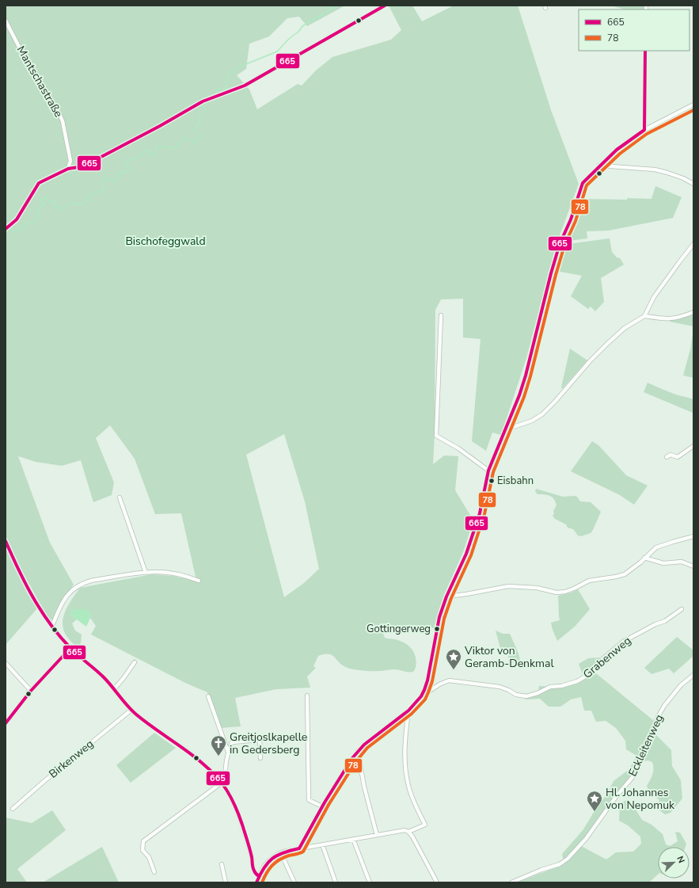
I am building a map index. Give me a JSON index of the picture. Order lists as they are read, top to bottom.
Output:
{
  "streets": {
    "street": [
      "Mantschastraße",
      "Grabenweg",
      "Eckleitenweg",
      "Birkenweg"
    ]
  },
  "parks": ["Bischofeggwald"],
  "places": {
    "other": ["Eisbahn", "Gottingerweg"],
    "place": ["Viktor von Geramb-Denkmal", "Hl. Johannes von Nepomuk"],
    "church": ["Greitjoslkapelle in Gedersberg"]
  },
  "lines": ["transit line 665", "transit line 78"],
  "legend": ["665", "78"],
  "north": "top right"
}
